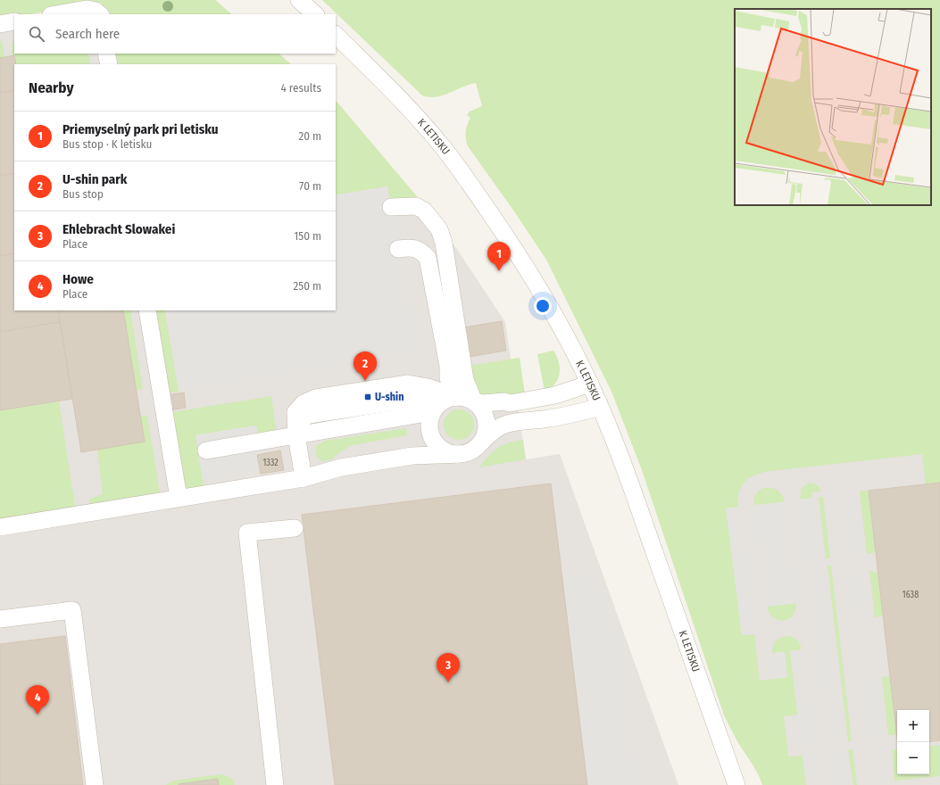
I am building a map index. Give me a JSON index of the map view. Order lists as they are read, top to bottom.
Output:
{
  "streets": {
    "street": ["K LETISKU"]
  },
  "places": {
    "transit": ["U-shin"]
  },
  "house_numbers": ["1332", "1638"],
  "page": {
    "search": "Search here",
    "heading": ["Nearby", "4 results"],
    "list": [
      {
        "mark": "1",
        "name": "Priemyselný park pri letisku",
        "note": "Bus stop · K letisku",
        "value": "20 m"
      },
      {
        "mark": "2",
        "name": "U-shin park",
        "note": "Bus stop",
        "value": "70 m"
      },
      {
        "mark": "3",
        "name": "Ehlebracht Slowakei",
        "note": "Place",
        "value": "150 m"
      },
      {
        "mark": "4",
        "name": "Howe",
        "note": "Place",
        "value": "250 m"
      }
    ],
    "pins": [
      "1",
      "2",
      "3",
      "4"
    ],
    "map_buttons": ["+", "−"]
  }
}
